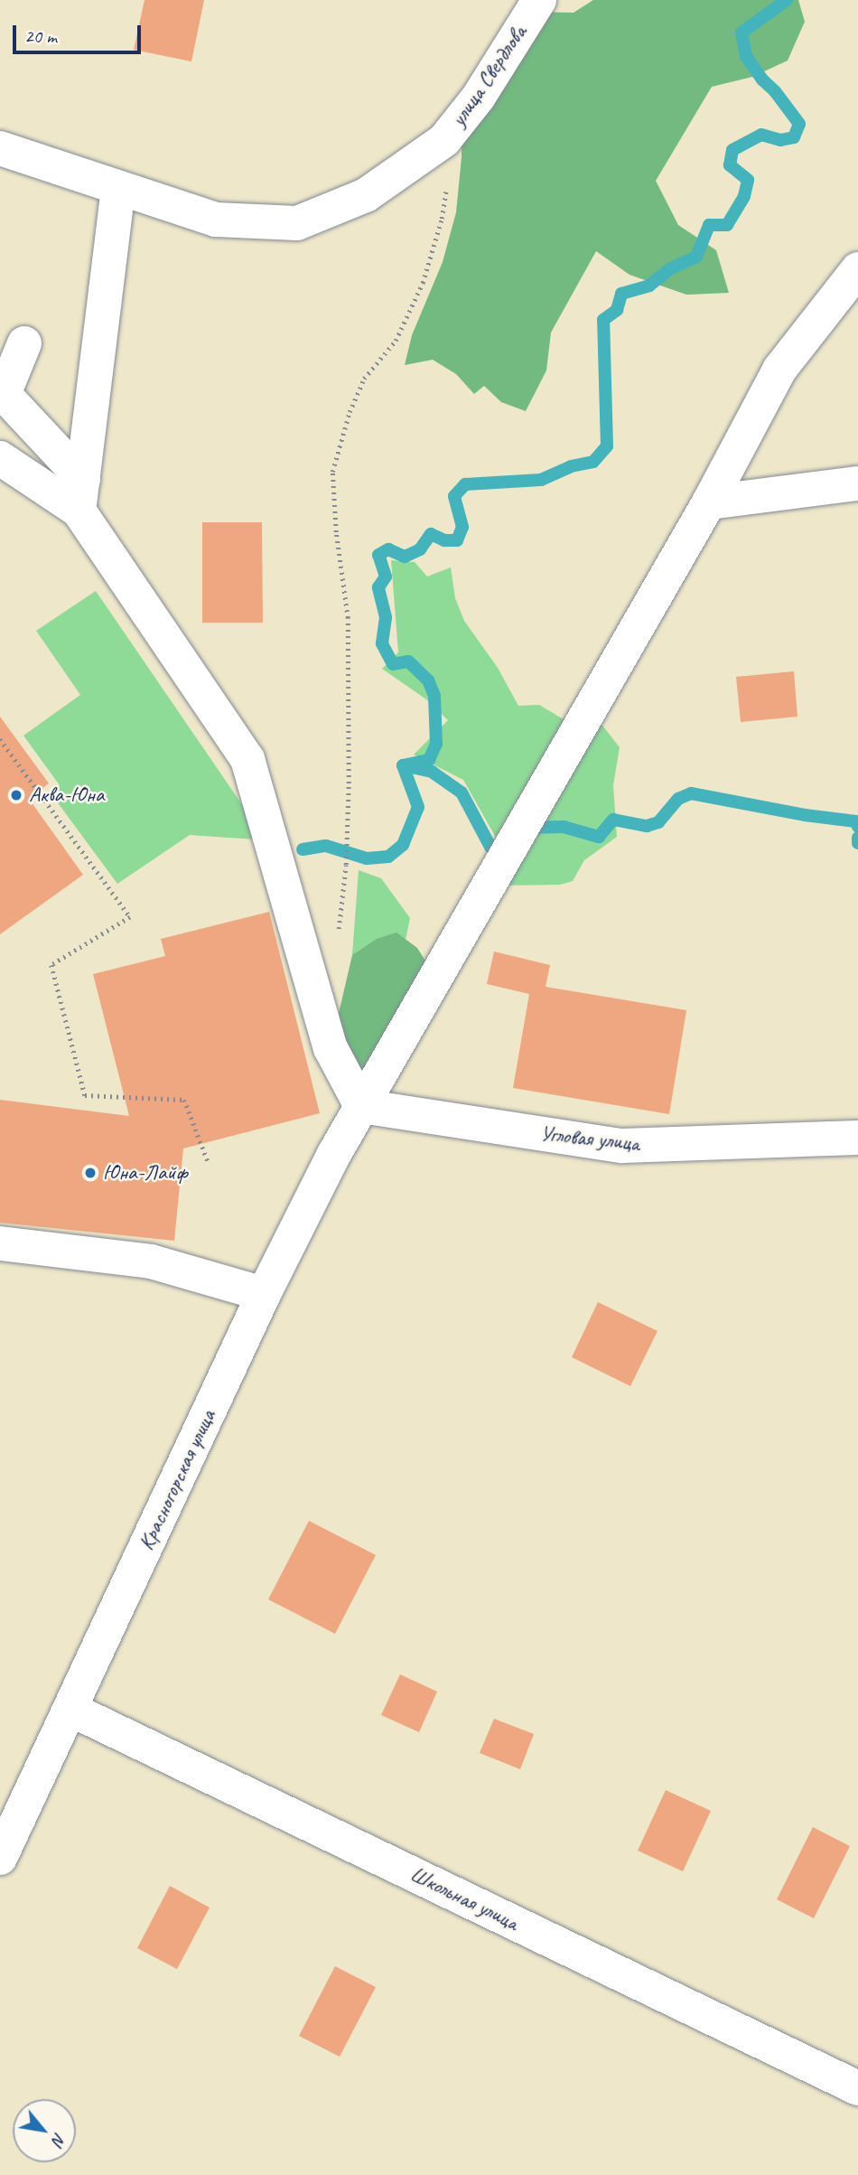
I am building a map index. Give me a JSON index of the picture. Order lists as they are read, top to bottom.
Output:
{
  "streets": {
    "street": [
      "улица Свердлова",
      "Угловая улица",
      "Красногорская улица",
      "Школьная улица"
    ]
  },
  "crossings": [
    ["Угловая улица", "Красногорская улица"],
    ["Красногорская улица", "Школьная улица"]
  ],
  "places": ["Аква-Юна", "Юна-Лайф"],
  "scale_bar": "20 m",
  "north": "bottom right"
}
